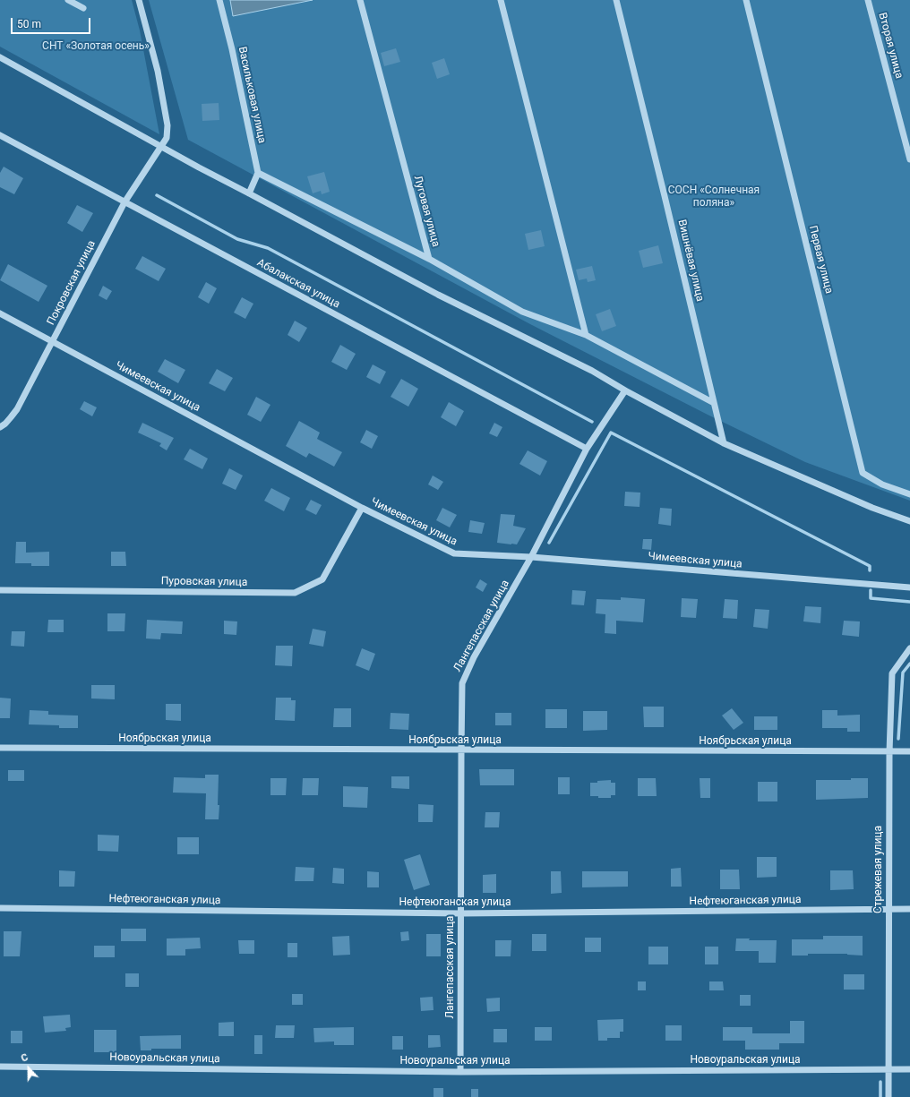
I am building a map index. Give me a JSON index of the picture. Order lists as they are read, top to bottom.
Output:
{
  "streets": {
    "street": [
      "Вторая улица",
      "Васильковая улица",
      "Луговая улица",
      "Первая улица",
      "Вишнёвая улица",
      "Покровская улица",
      "Абалакская улица",
      "Чимеевская улица",
      "Пуровская улица",
      "Лангепасская улица",
      "Ноябрьская улица",
      "Стрежевая улица",
      "Нефтеюганская улица",
      "Новоуральская улица"
    ]
  },
  "crossings": [
    ["Луговая улица", "Вишнёвая улица"],
    ["Покровская улица", "Абалакская улица"],
    ["Покровская улица", "Чимеевская улица"],
    ["Абалакская улица", "Лангепасская улица"],
    ["Чимеевская улица", "Пуровская улица"],
    ["Чимеевская улица", "Лангепасская улица"],
    ["Лангепасская улица", "Ноябрьская улица"],
    ["Лангепасская улица", "Нефтеюганская улица"],
    ["Лангепасская улица", "Новоуральская улица"],
    ["Ноябрьская улица", "Стрежевая улица"],
    ["Стрежевая улица", "Нефтеюганская улица"],
    ["Стрежевая улица", "Новоуральская улица"]
  ],
  "parks": ["СНТ «Золотая осень»", "СОСН «Солнечная поляна»"],
  "scale_bar": "50 m",
  "north": "top"
}
